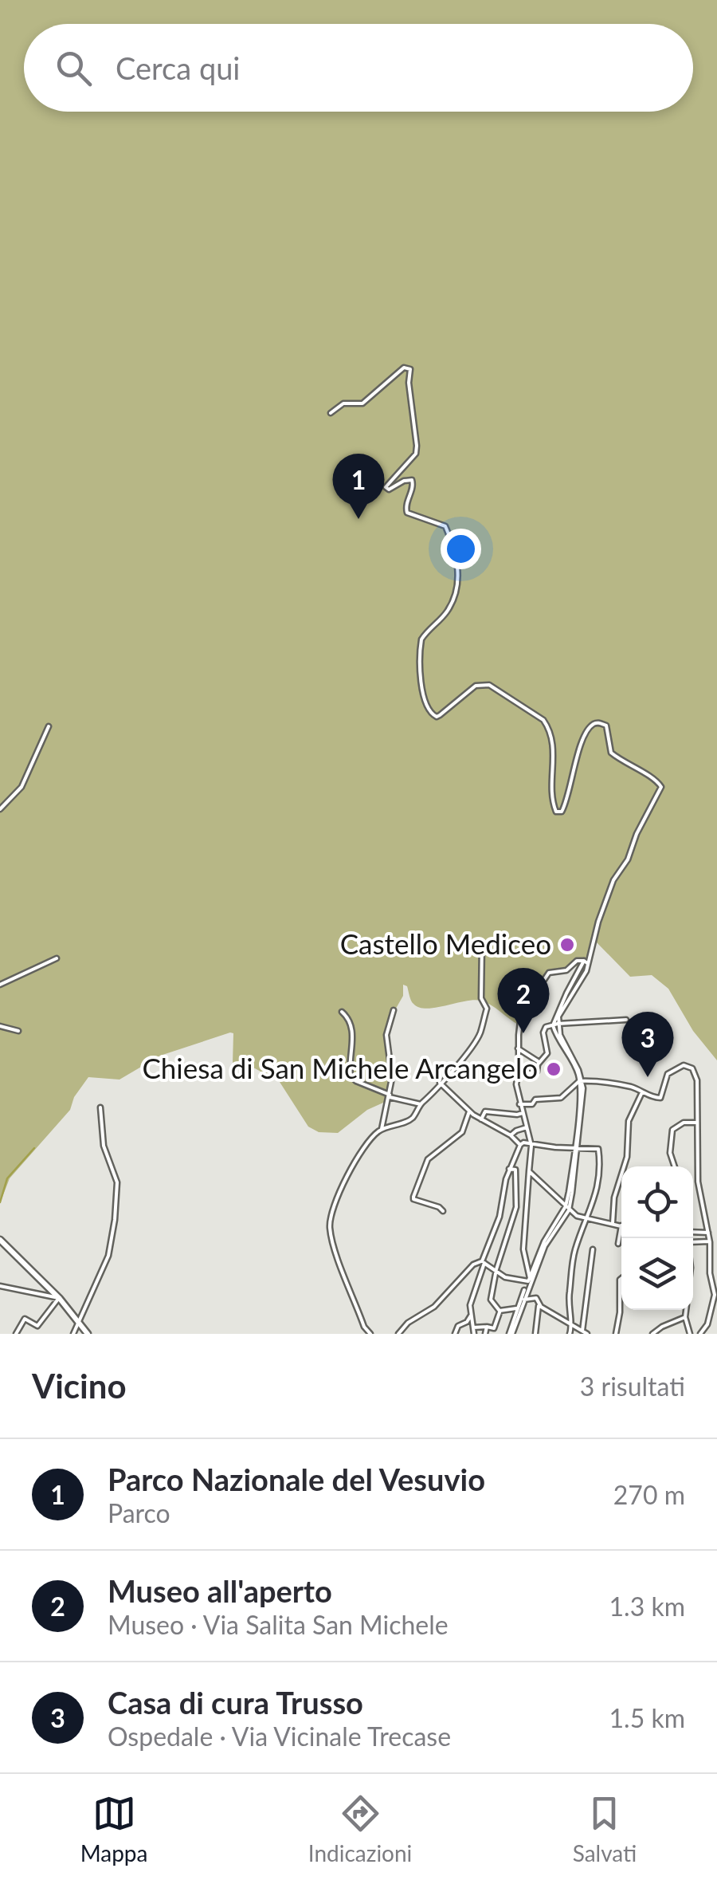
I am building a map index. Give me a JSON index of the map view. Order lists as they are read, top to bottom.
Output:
{
  "places": ["Castello Mediceo", "Chiesa di San Michele Arcangelo"],
  "page": {
    "search": "Cerca qui",
    "pins": ["1", "2", "3"],
    "heading": ["Vicino", "3 risultati"],
    "list": [
      {
        "mark": "1",
        "name": "Parco Nazionale del Vesuvio",
        "note": "Parco",
        "value": "270 m"
      },
      {
        "mark": "2",
        "name": "Museo all'aperto",
        "note": "Museo · Via Salita San Michele",
        "value": "1.3 km"
      },
      {
        "mark": "3",
        "name": "Casa di cura Trusso",
        "note": "Ospedale · Via Vicinale Trecase",
        "value": "1.5 km"
      }
    ],
    "nav": ["Mappa", "Indicazioni", "Salvati"]
  }
}
